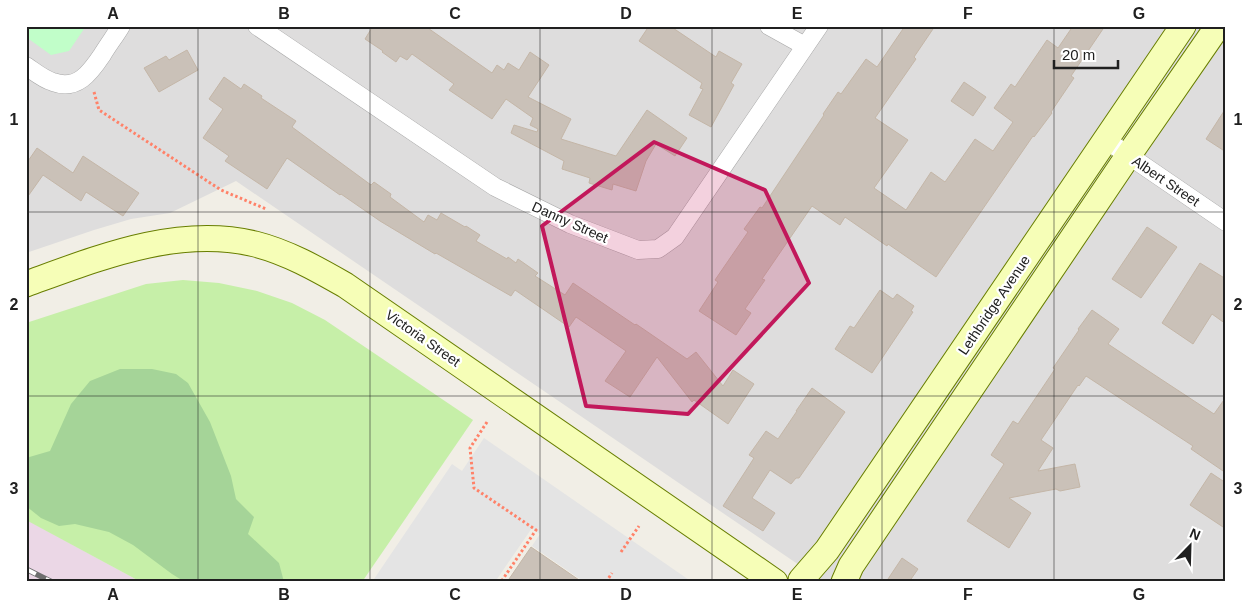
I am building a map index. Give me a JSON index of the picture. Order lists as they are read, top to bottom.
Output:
{
  "streets": {
    "street": [
      "Albert Street",
      "Danny Street",
      "Lethbridge Avenue",
      "Victoria Street"
    ]
  },
  "crossings": [
    ["Albert Street", "Lethbridge Avenue"]
  ],
  "scale_bar": "20 m",
  "north": "top right",
  "grid": {
    "columns": [
      "A",
      "B",
      "C",
      "D",
      "E",
      "F",
      "G"
    ],
    "rows": ["1", "2", "3"]
  }
}
